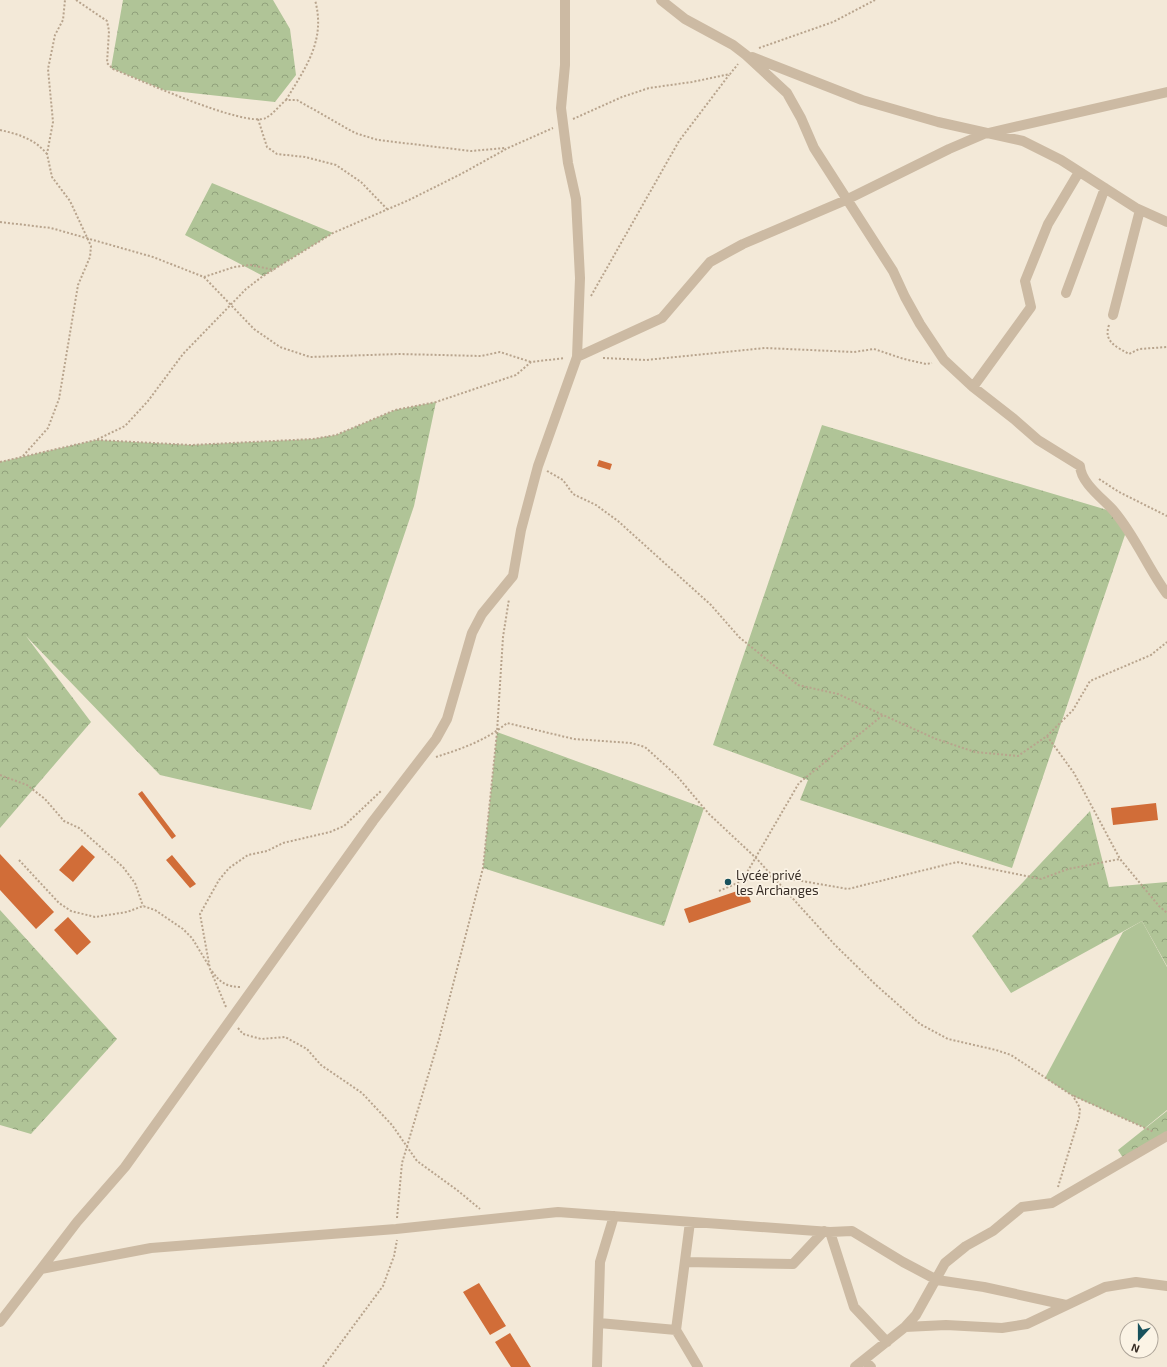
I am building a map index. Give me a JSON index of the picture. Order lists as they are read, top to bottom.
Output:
{
  "places": ["Lycée privé les Archanges"],
  "north": "bottom"
}
